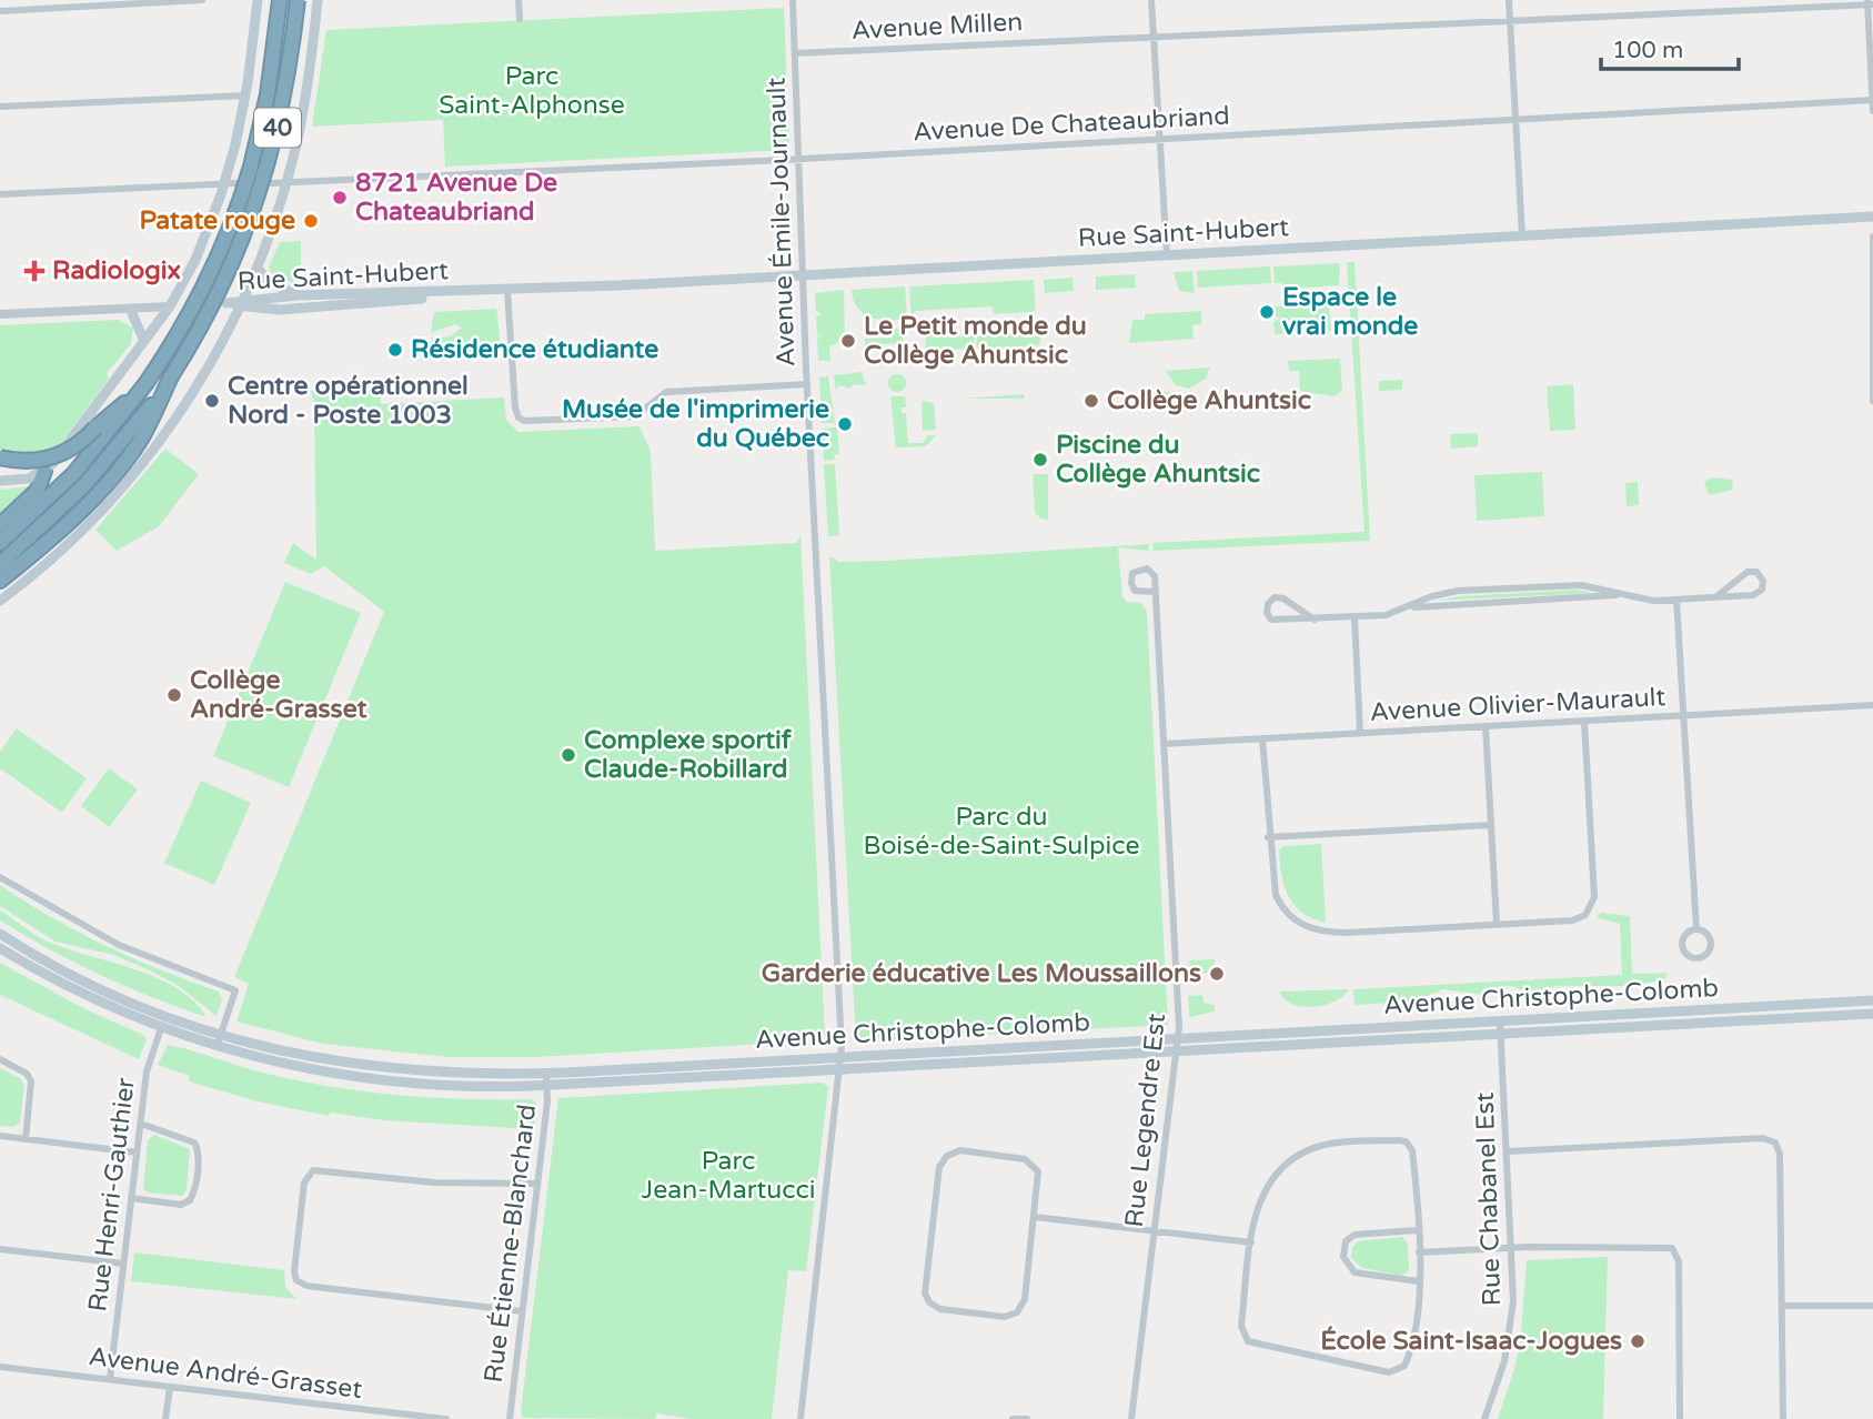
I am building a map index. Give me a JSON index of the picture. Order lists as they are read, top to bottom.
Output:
{
  "streets": {
    "highway": ["40"],
    "main road": ["Rue Saint-Hubert", "Avenue Christophe-Colomb"],
    "street": [
      "Avenue Millen",
      "Avenue De Chateaubriand",
      "Avenue Émile-Journault",
      "Avenue Olivier-Maurault",
      "Rue Legendre Est",
      "Rue Henri-Gauthier",
      "Rue Chabanel Est",
      "Rue Étienne-Blanchard",
      "Avenue André-Grasset"
    ]
  },
  "crossings": [
    ["Avenue Millen", "Avenue Émile-Journault"],
    ["Avenue De Chateaubriand", "Avenue Émile-Journault"],
    ["Avenue Émile-Journault", "Rue Saint-Hubert"],
    ["Avenue Émile-Journault", "Avenue Christophe-Colomb"],
    ["Avenue Olivier-Maurault", "Rue Legendre Est"],
    ["Avenue Christophe-Colomb", "Rue Legendre Est"],
    ["Avenue Christophe-Colomb", "Rue Henri-Gauthier"],
    ["Avenue Christophe-Colomb", "Rue Chabanel Est"],
    ["Avenue Christophe-Colomb", "Rue Étienne-Blanchard"],
    ["Rue Henri-Gauthier", "Avenue André-Grasset"]
  ],
  "parks": ["Parc Saint-Alphonse", "Parc du Boisé-de-Saint-Sulpice", "Parc Jean-Martucci"],
  "places": {
    "other": [
      "8721 Avenue De Chateaubriand",
      "Patate rouge",
      "Espace le vrai monde",
      "Le Petit monde du Collège Ahuntsic",
      "Résidence étudiante",
      "Centre opérationnel Nord - Poste 1003",
      "Collège Ahuntsic",
      "Musée de l'imprimerie du Québec",
      "Piscine du Collège Ahuntsic",
      "Collège André-Grasset",
      "Complexe sportif Claude-Robillard",
      "Garderie éducative Les Moussaillons",
      "École Saint-Isaac-Jogues"
    ],
    "health": ["Radiologix"]
  },
  "scale_bar": "100 m"
}
